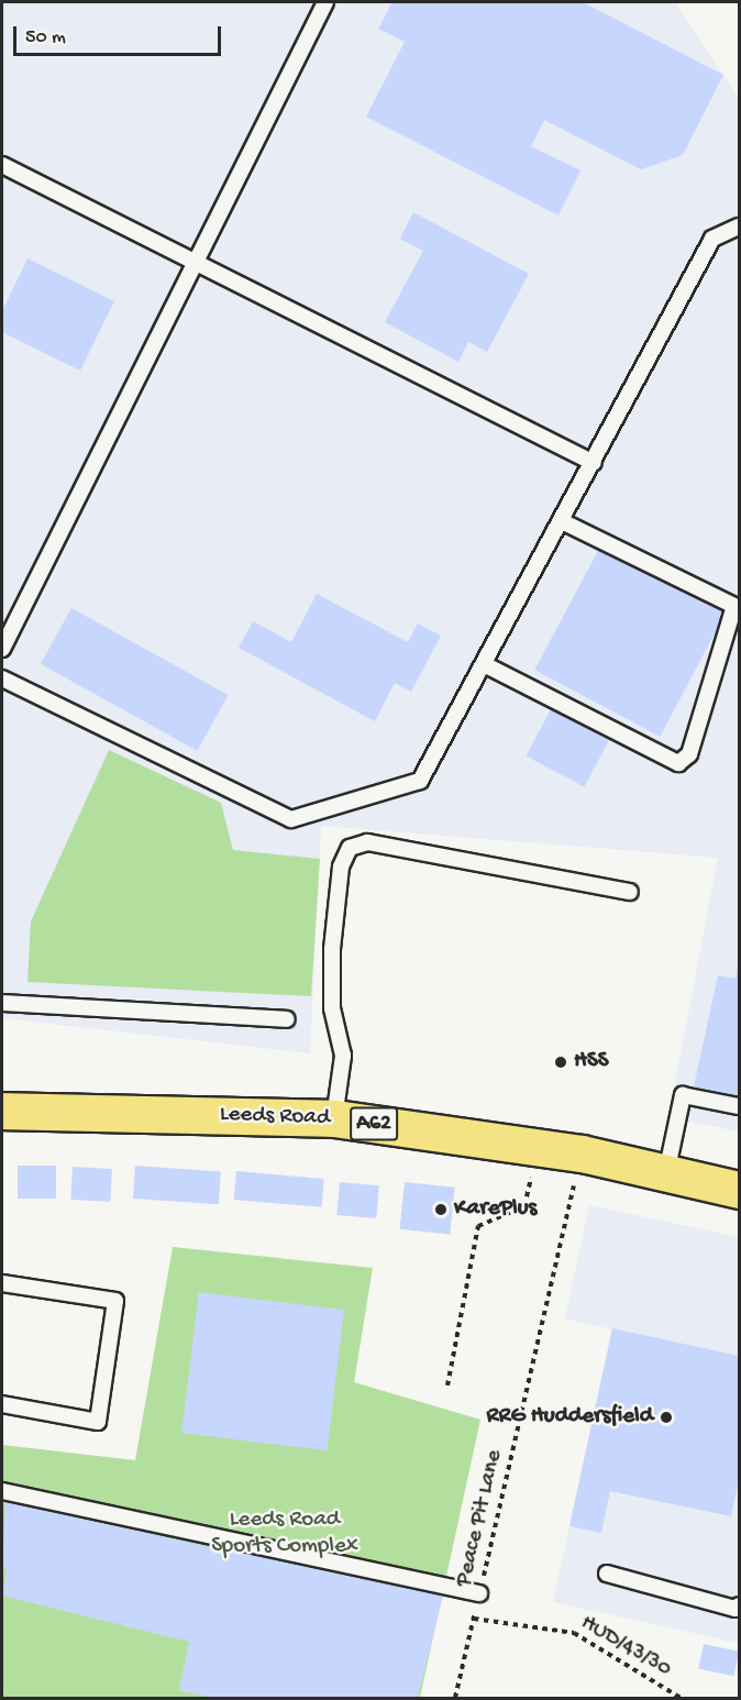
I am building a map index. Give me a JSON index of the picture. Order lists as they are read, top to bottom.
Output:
{
  "streets": {
    "main road": ["Leeds Road", "A62"],
    "path": ["Peace Pit Lane", "HUD/43/30"]
  },
  "crossings": [
    ["Leeds Road", "Peace Pit Lane"],
    ["Peace Pit Lane", "HUD/43/30"]
  ],
  "parks": ["Leeds Road Sports Complex"],
  "places": ["HSS", "KarePlus", "RRG Huddersfield"],
  "scale_bar": "50 m"
}
